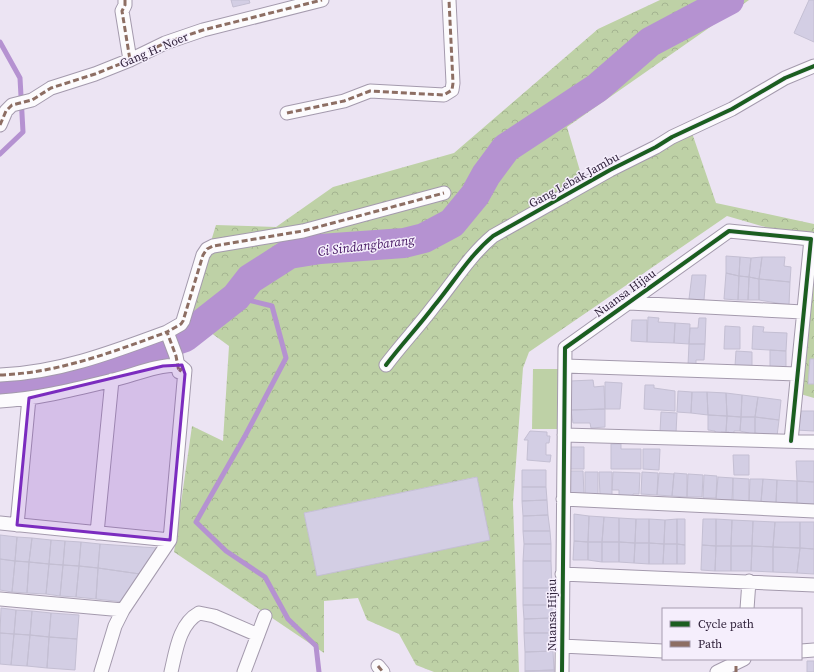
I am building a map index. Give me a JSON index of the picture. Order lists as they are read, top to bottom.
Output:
{
  "streets": {
    "street": ["Gang H. Noer", "Gang Lebak Jambu", "Nuansa Hijau"]
  },
  "water": ["Ci Sindangbarang"],
  "legend": ["Cycle path", "Path"]
}
